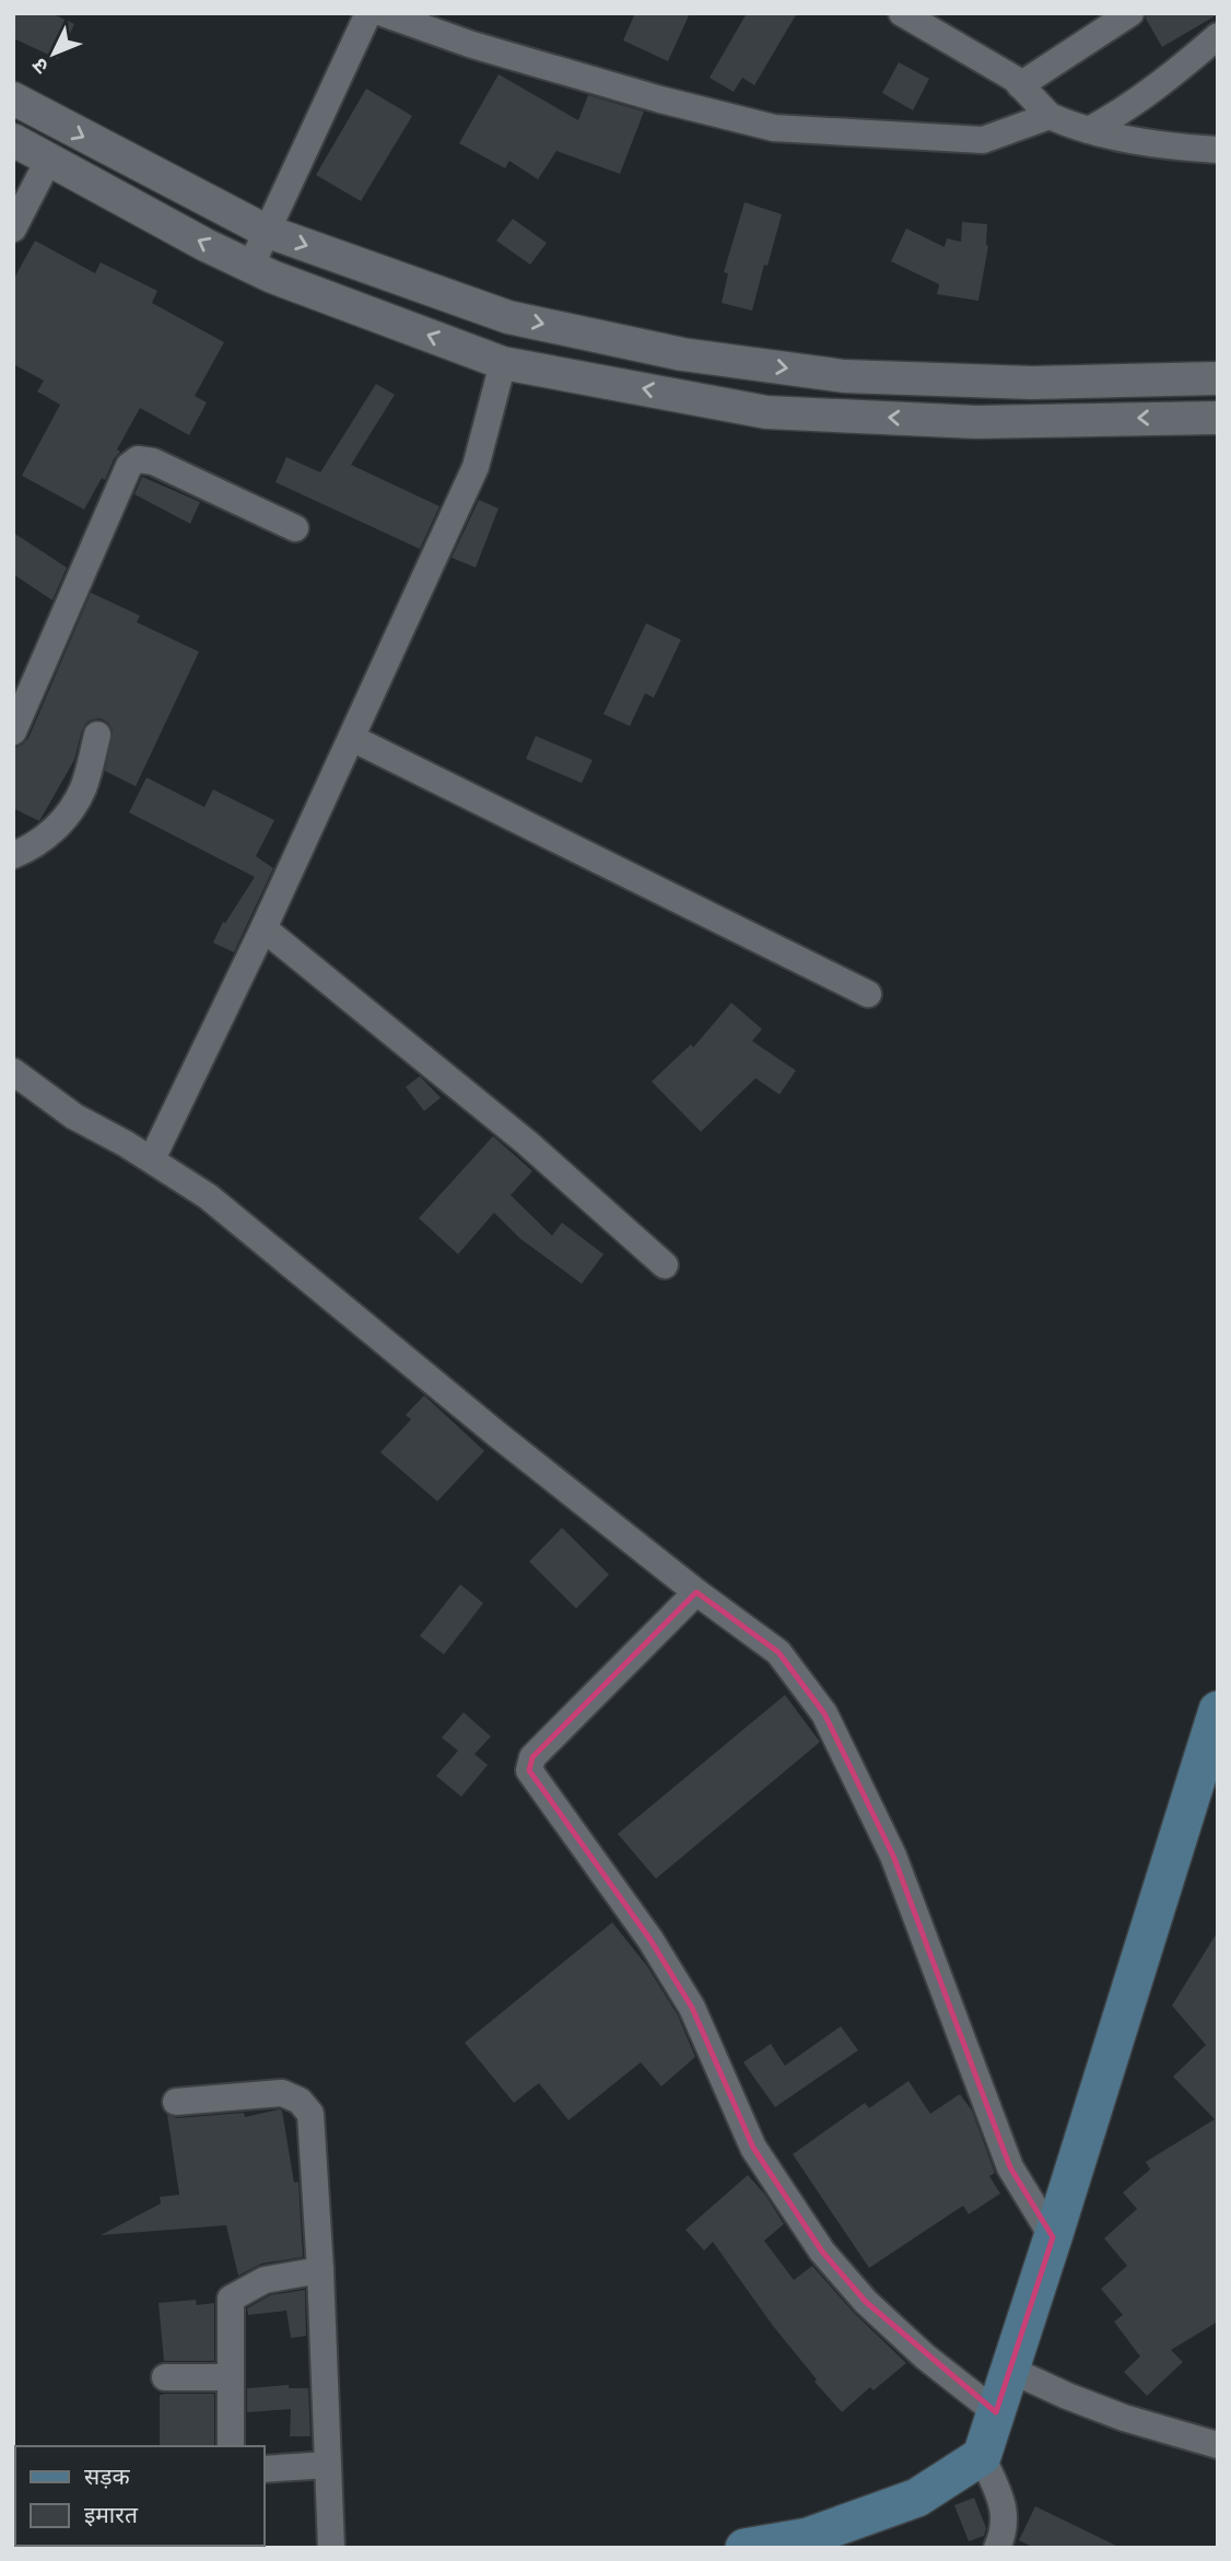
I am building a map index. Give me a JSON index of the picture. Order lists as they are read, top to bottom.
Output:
{
  "legend": ["सड़क", "इमारत"],
  "north": "bottom left"
}
